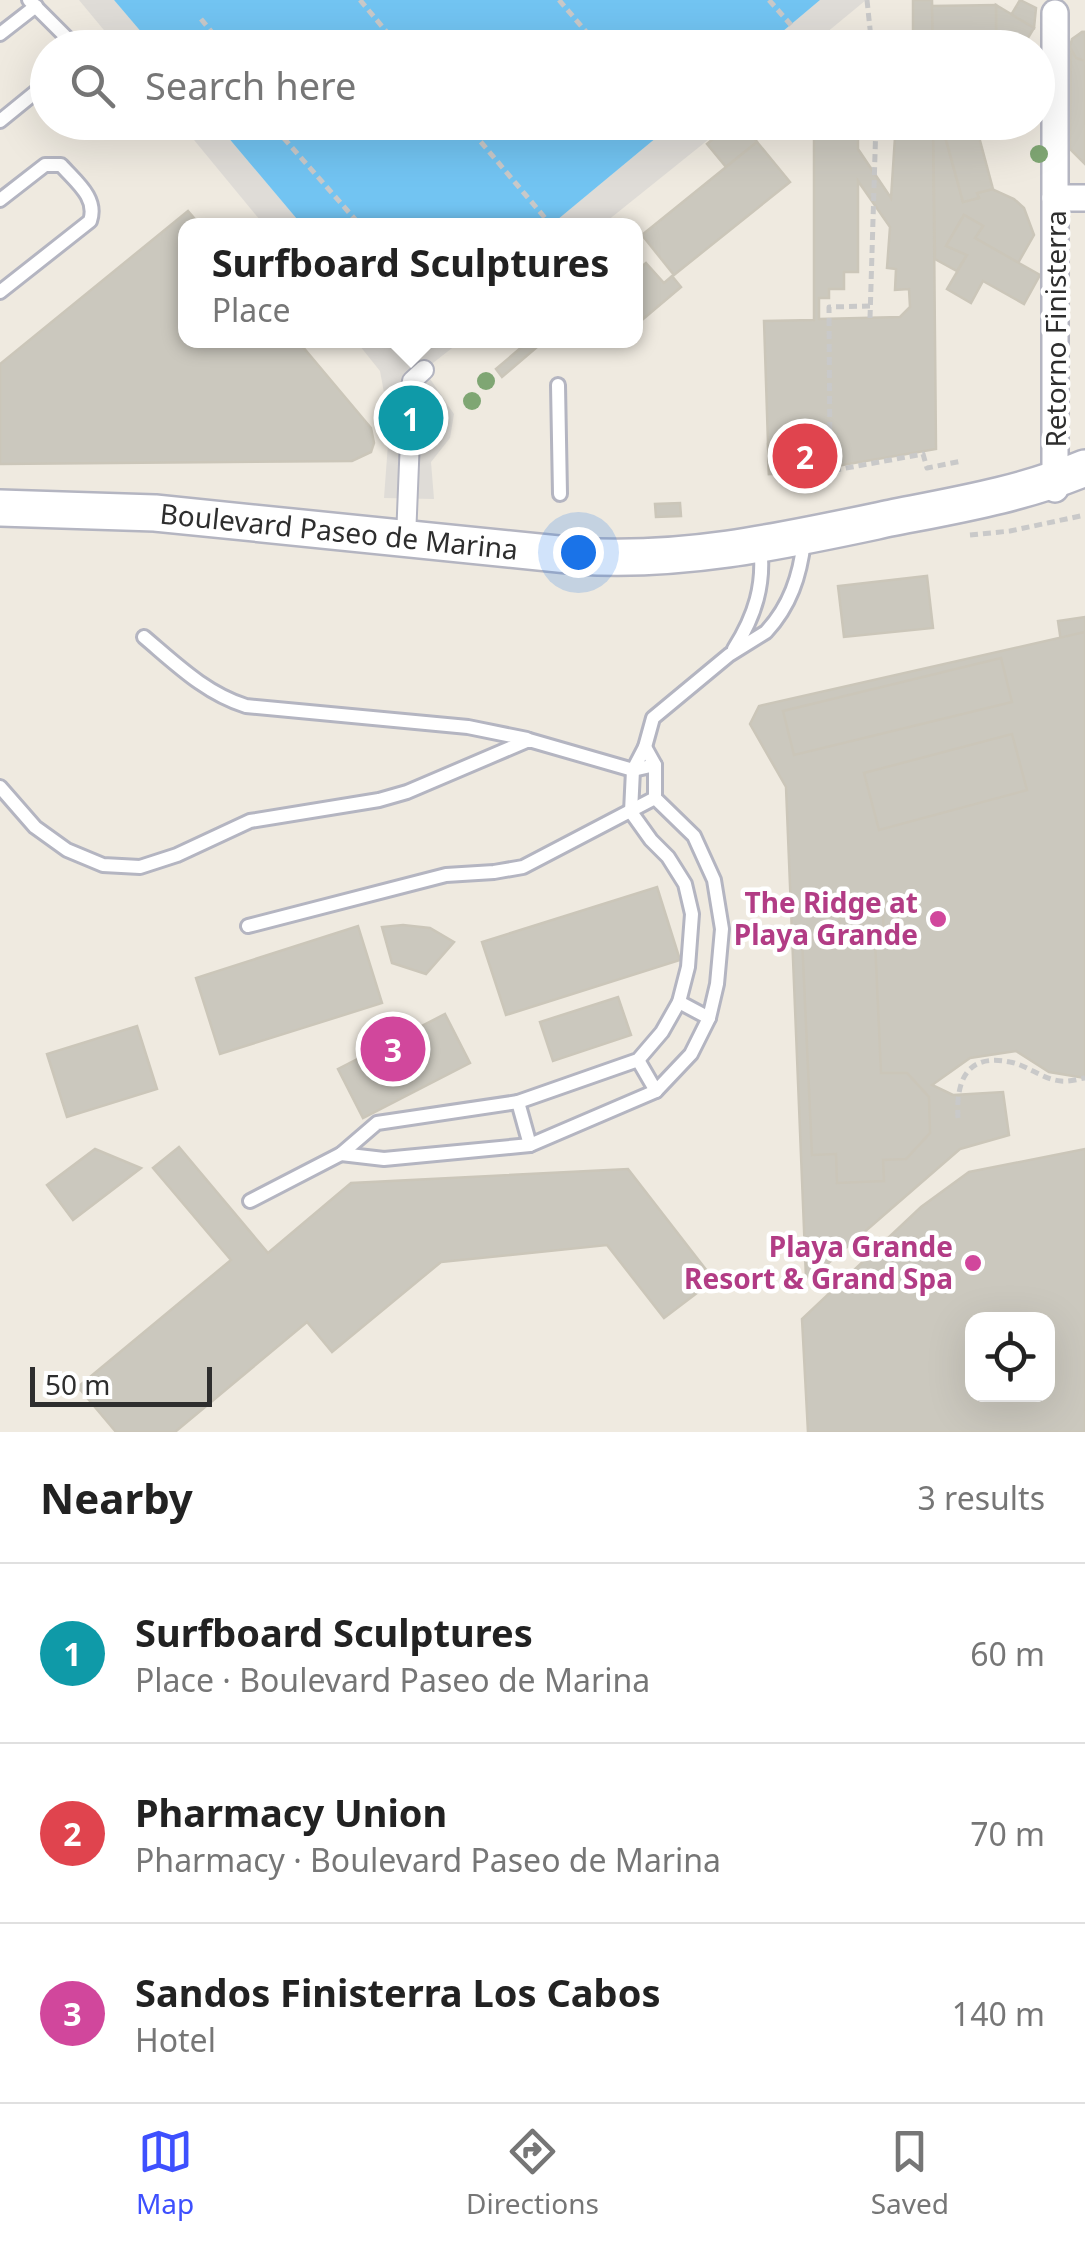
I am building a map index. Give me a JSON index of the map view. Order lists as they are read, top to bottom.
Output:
{
  "streets": {
    "main road": ["Boulevard Paseo de Marina"],
    "street": ["Retorno Finisterra"]
  },
  "crossings": [
    ["Retorno Finisterra", "Boulevard Paseo de Marina"]
  ],
  "places": ["The Ridge at Playa Grande", "Playa Grande Resort & Grand Spa"],
  "scale_bar": "50 m",
  "page": {
    "search": "Search here",
    "popup": ["Surfboard Sculptures", "Place"],
    "pins": ["1", "2", "3"],
    "scale": "50 m",
    "heading": ["Nearby", "3 results"],
    "list": [
      {
        "mark": "1",
        "name": "Surfboard Sculptures",
        "note": "Place · Boulevard Paseo de Marina",
        "value": "60 m"
      },
      {
        "mark": "2",
        "name": "Pharmacy Union",
        "note": "Pharmacy · Boulevard Paseo de Marina",
        "value": "70 m"
      },
      {
        "mark": "3",
        "name": "Sandos Finisterra Los Cabos",
        "note": "Hotel",
        "value": "140 m"
      }
    ],
    "nav": ["Map", "Directions", "Saved"]
  }
}
